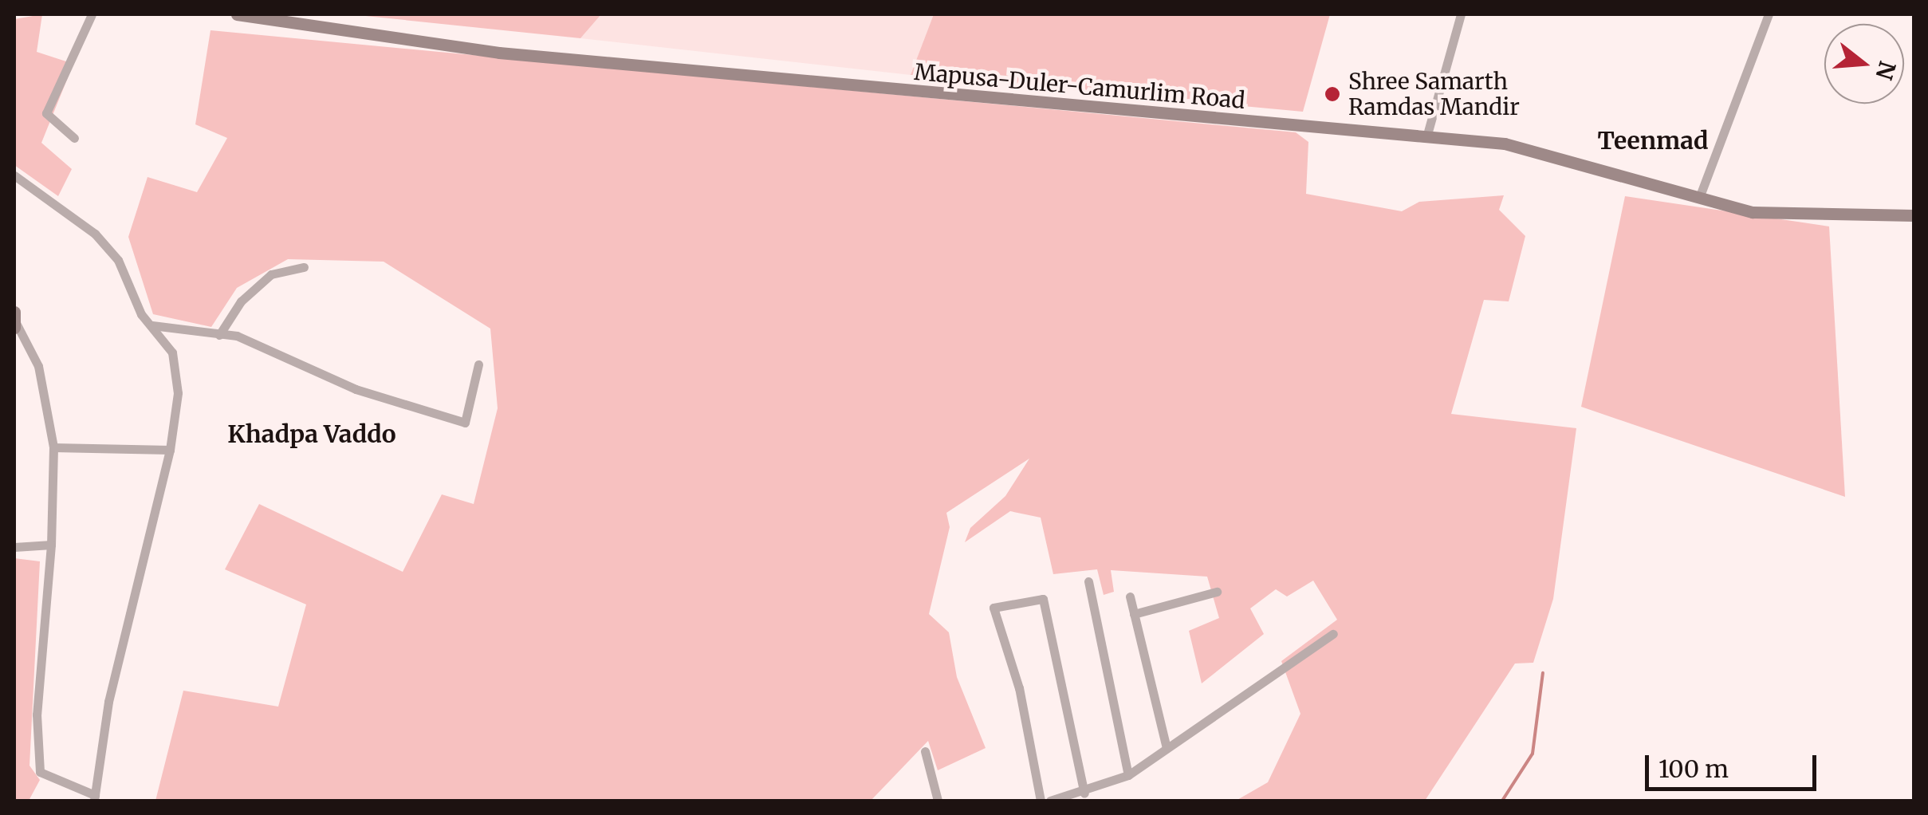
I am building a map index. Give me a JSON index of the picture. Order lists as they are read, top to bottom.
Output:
{
  "streets": {
    "street": ["Mapusa-Duler-Camurlim Road"]
  },
  "districts": ["Teenmad", "Khadpa Vaddo"],
  "places": ["Shree Samarth Ramdas Mandir"],
  "scale_bar": "100 m",
  "north": "right"
}
